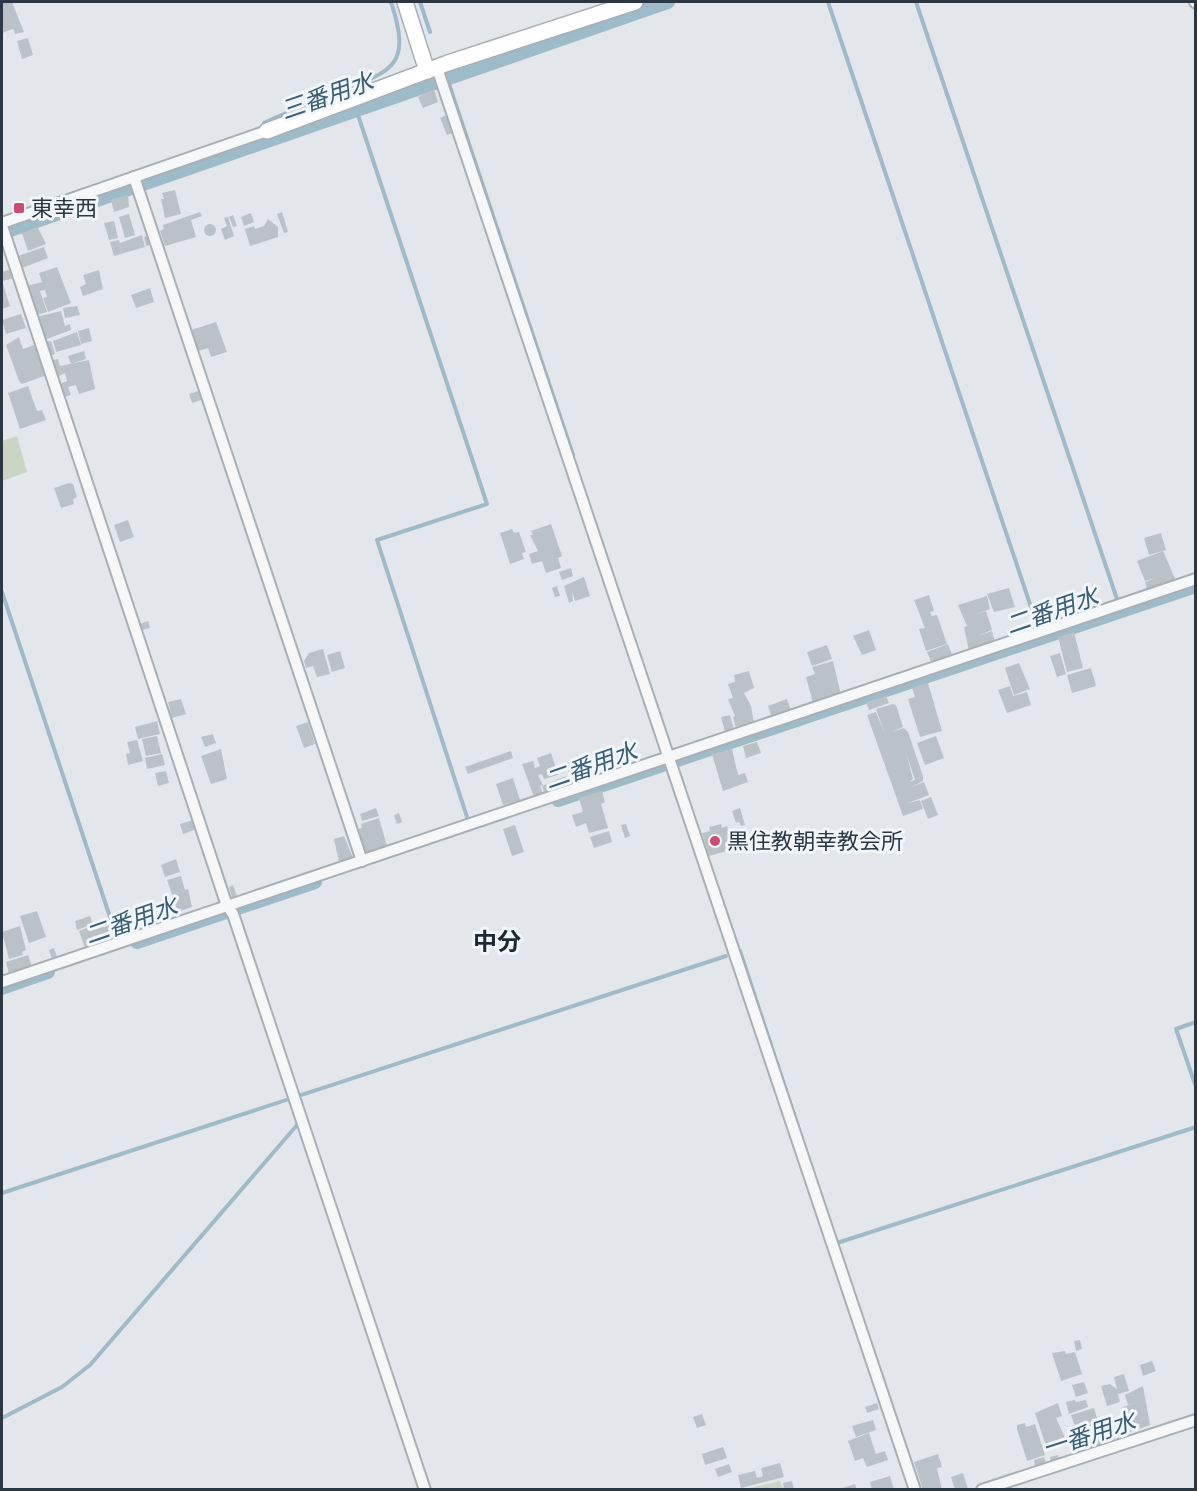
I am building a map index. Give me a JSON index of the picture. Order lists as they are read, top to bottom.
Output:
{
  "districts": ["中分"],
  "water": ["三番用水", "二番用水", "一番用水"],
  "places": {
    "transit": ["東幸西"],
    "other": ["黒住教朝幸教会所"]
  }
}
